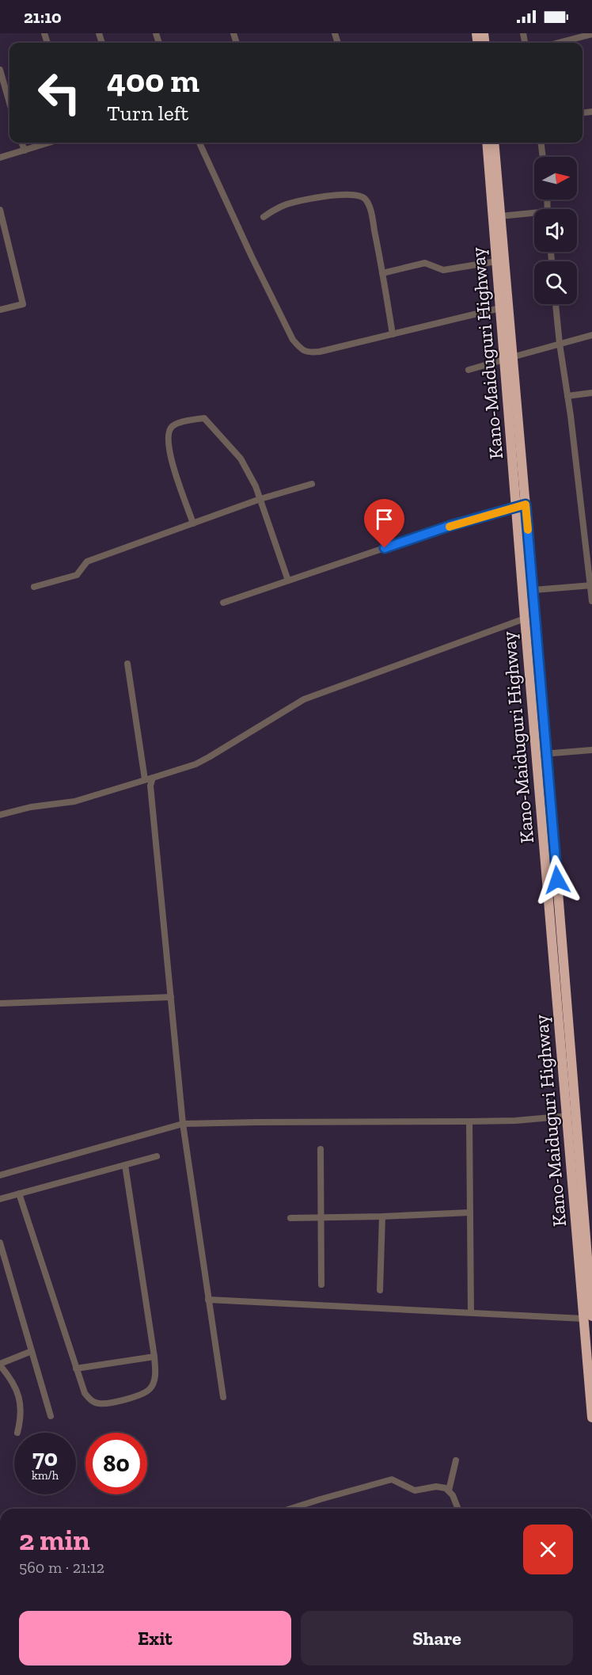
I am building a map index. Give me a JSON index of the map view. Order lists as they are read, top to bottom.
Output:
{
  "streets": {
    "highway": ["Kano-Maiduguri Highway"]
  },
  "north": "right",
  "page": {
    "status": "21:10",
    "turn": ["400 m", "Turn left"],
    "speed": "70 km/h",
    "limit": "80",
    "heading": ["2 min", "560 m · 21:12"],
    "buttons": ["Exit", "Share"]
  }
}
